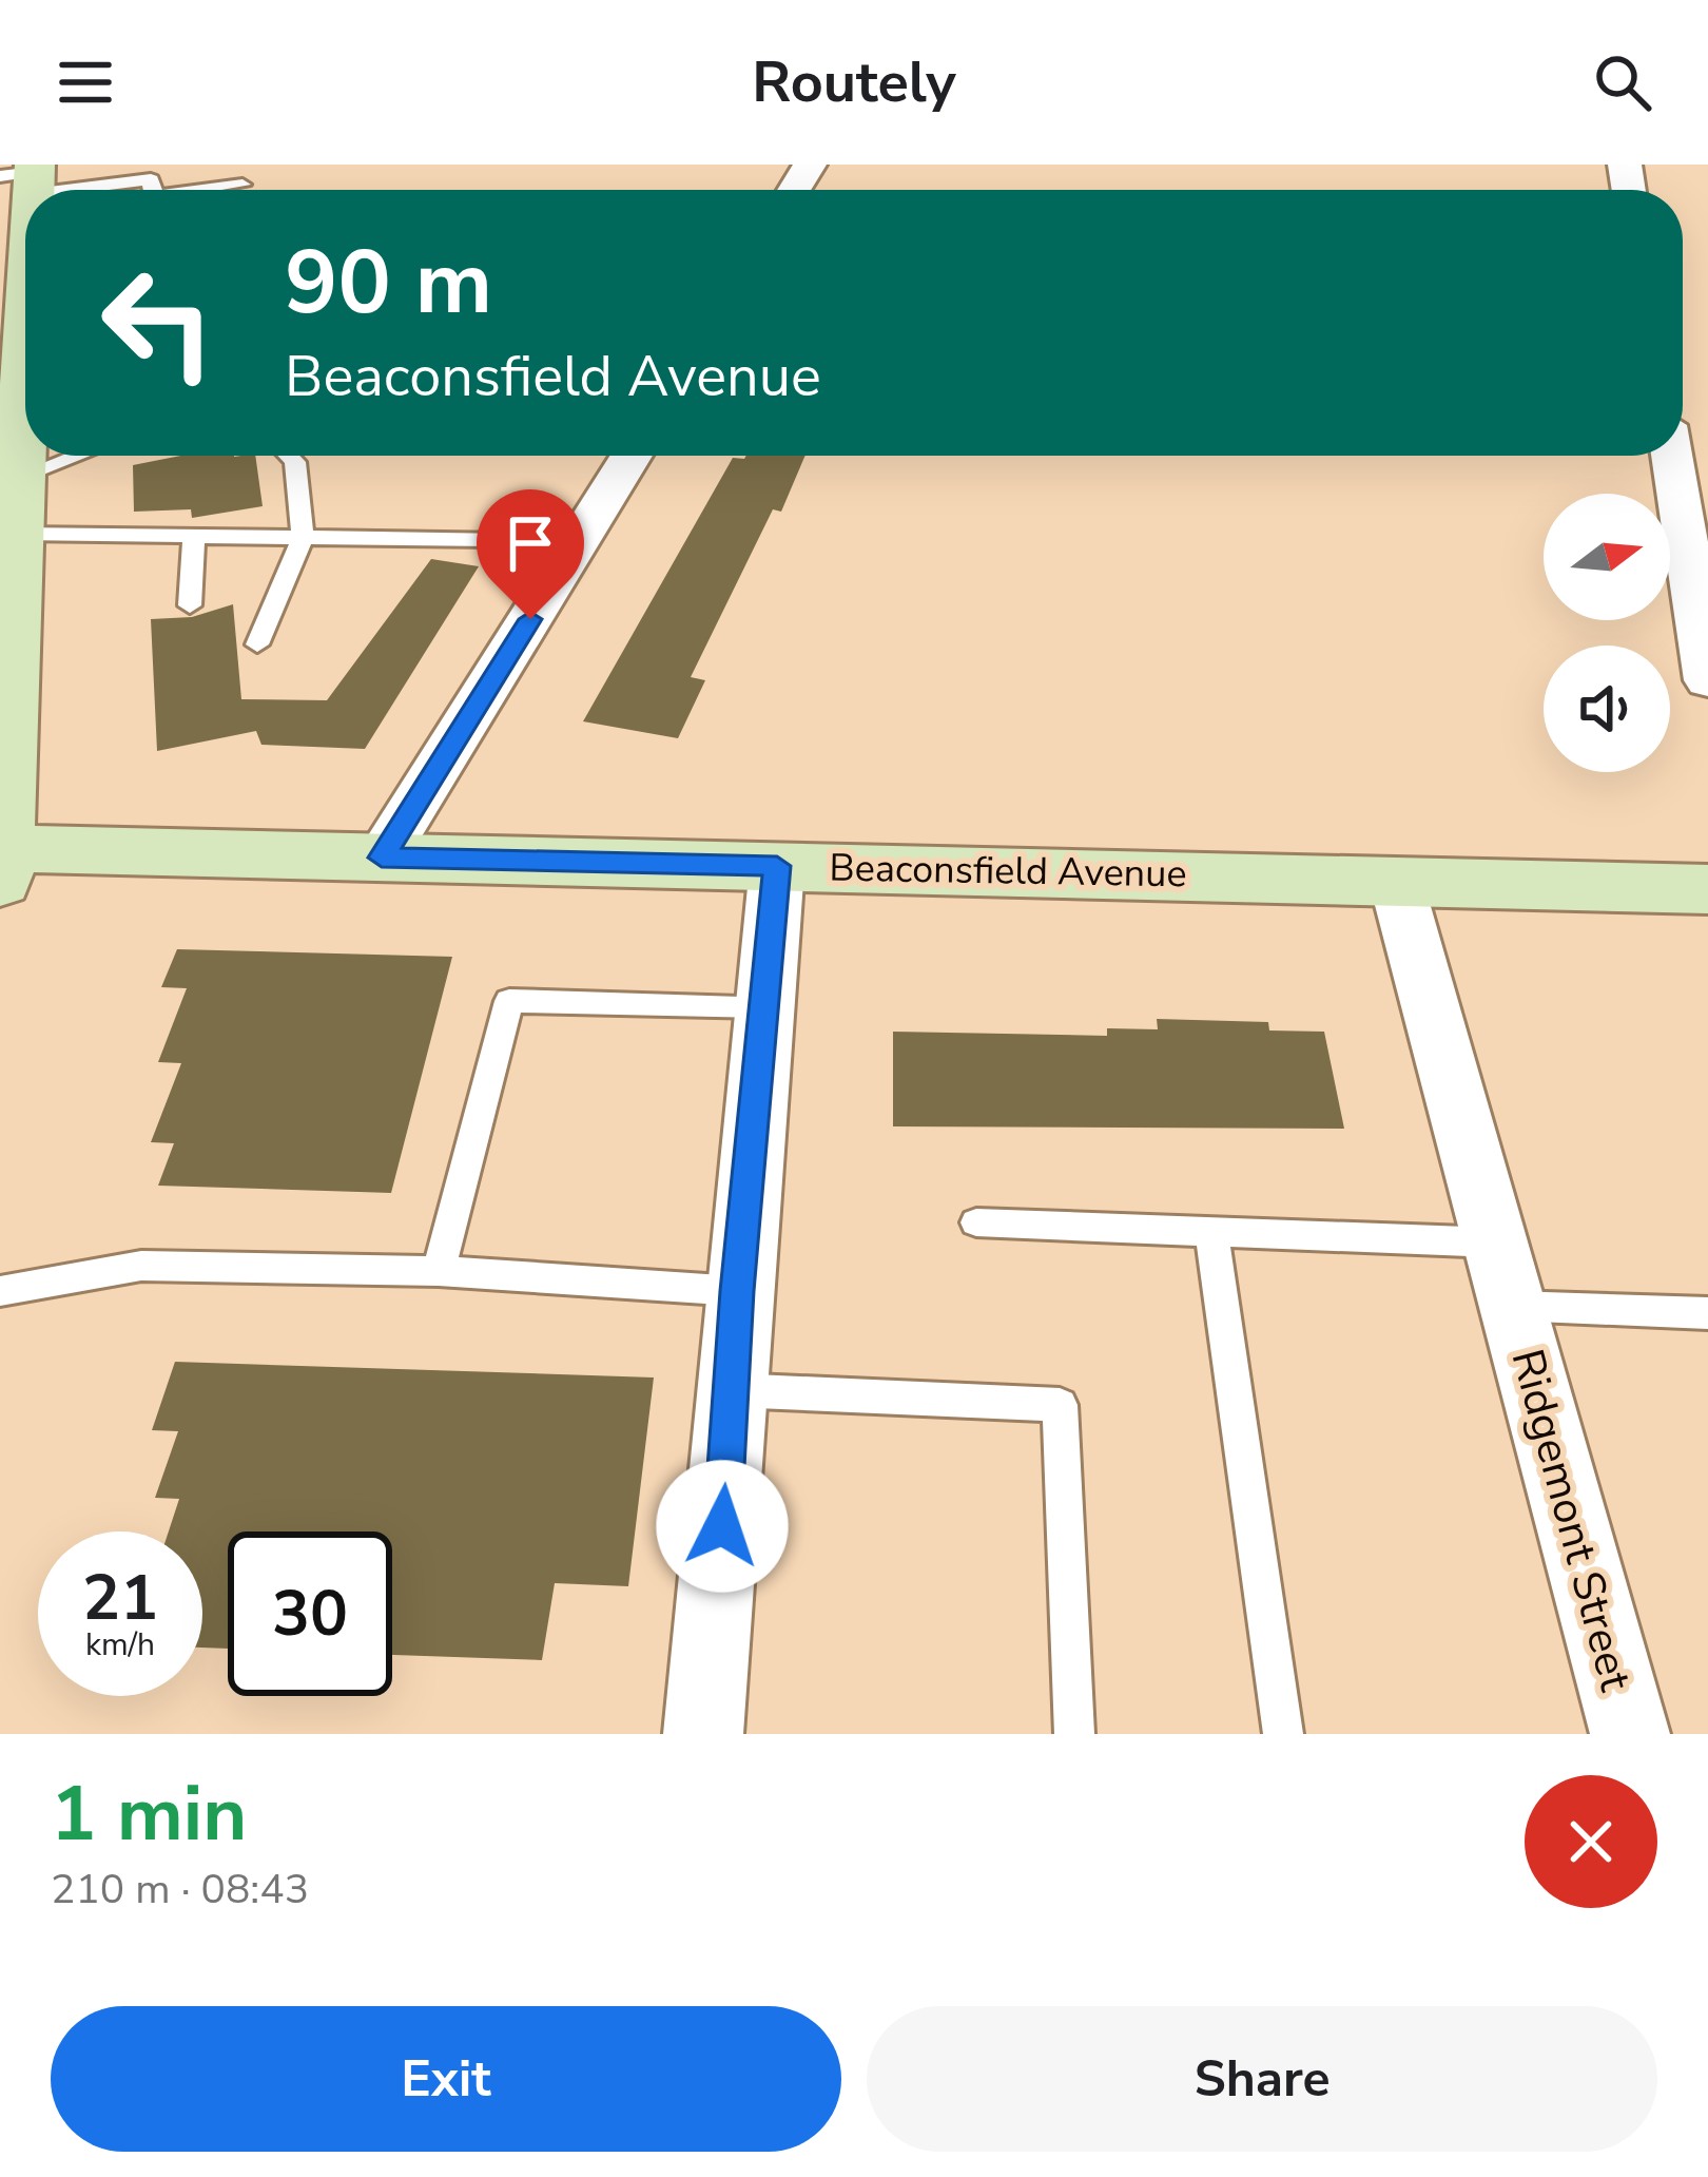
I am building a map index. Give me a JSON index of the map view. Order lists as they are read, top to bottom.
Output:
{
  "streets": {
    "street": ["Beaconsfield Avenue", "Ridgemont Street"]
  },
  "crossings": [
    ["Beaconsfield Avenue", "Ridgemont Street"]
  ],
  "north": "right",
  "page": {
    "header": "Routely",
    "turn": ["90 m", "Beaconsfield Avenue"],
    "speed": "21 km/h",
    "limit": "30",
    "heading": ["1 min", "210 m · 08:43"],
    "buttons": ["Exit", "Share"]
  }
}
